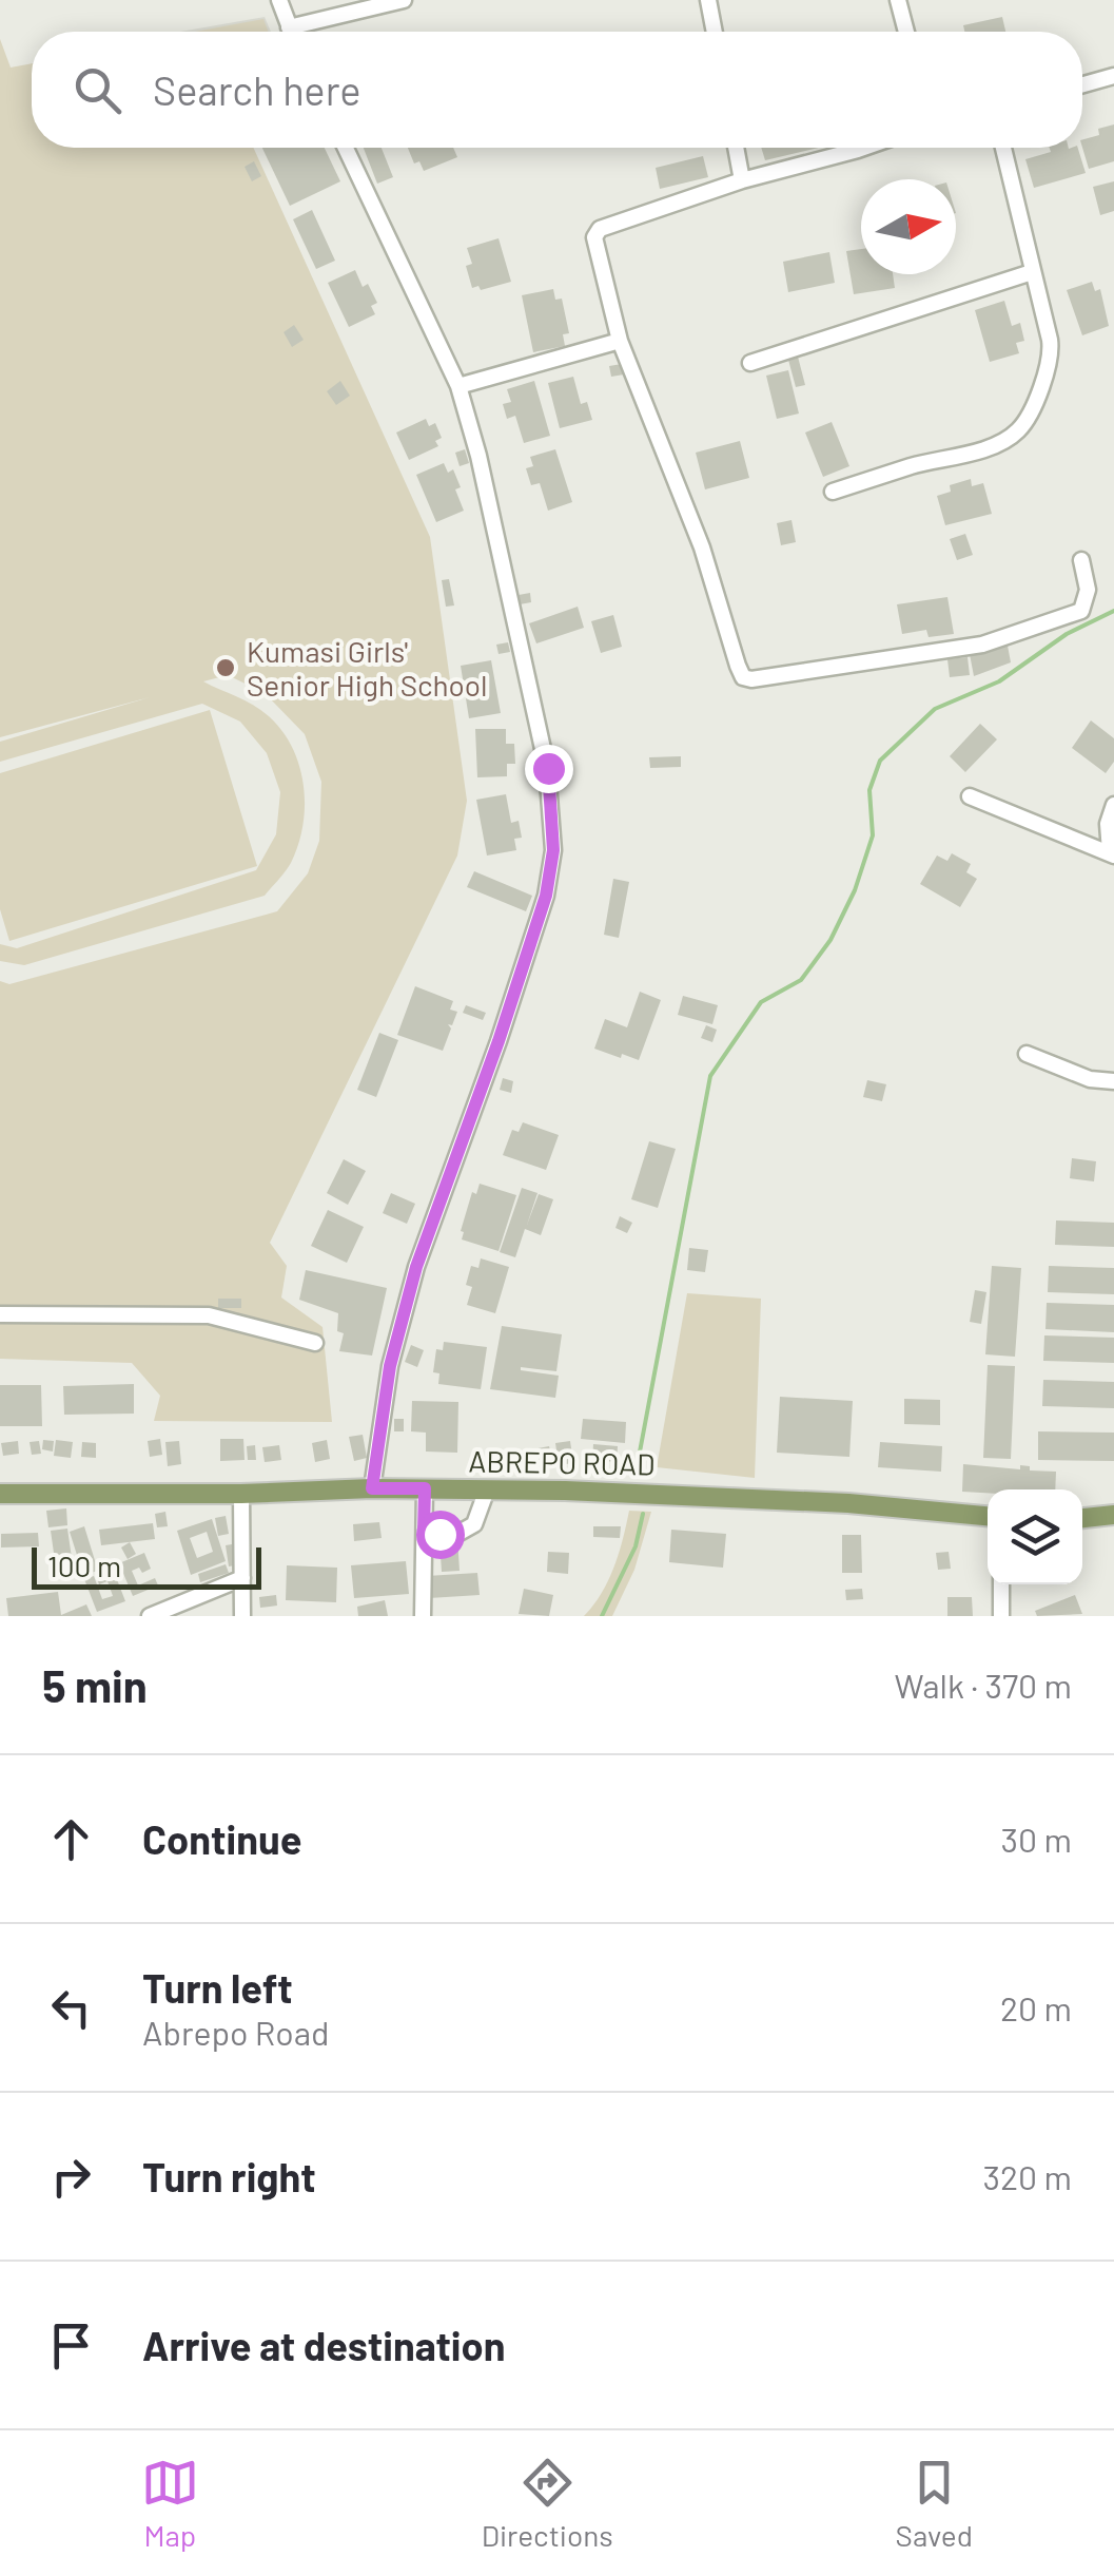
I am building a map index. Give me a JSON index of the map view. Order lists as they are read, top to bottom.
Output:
{
  "streets": {
    "main road": ["ABREPO ROAD"]
  },
  "places": ["Kumasi Girls' Senior High School"],
  "scale_bar": "100 m",
  "north": "right",
  "page": {
    "search": "Search here",
    "scale": "100 m",
    "heading": ["5 min", "Walk · 370 m"],
    "list": [
      ["Continue", "30 m"],
      ["Turn left", "Abrepo Road", "20 m"],
      ["Turn right", "320 m"],
      "Arrive at destination"
    ],
    "nav": ["Map", "Directions", "Saved"]
  }
}
